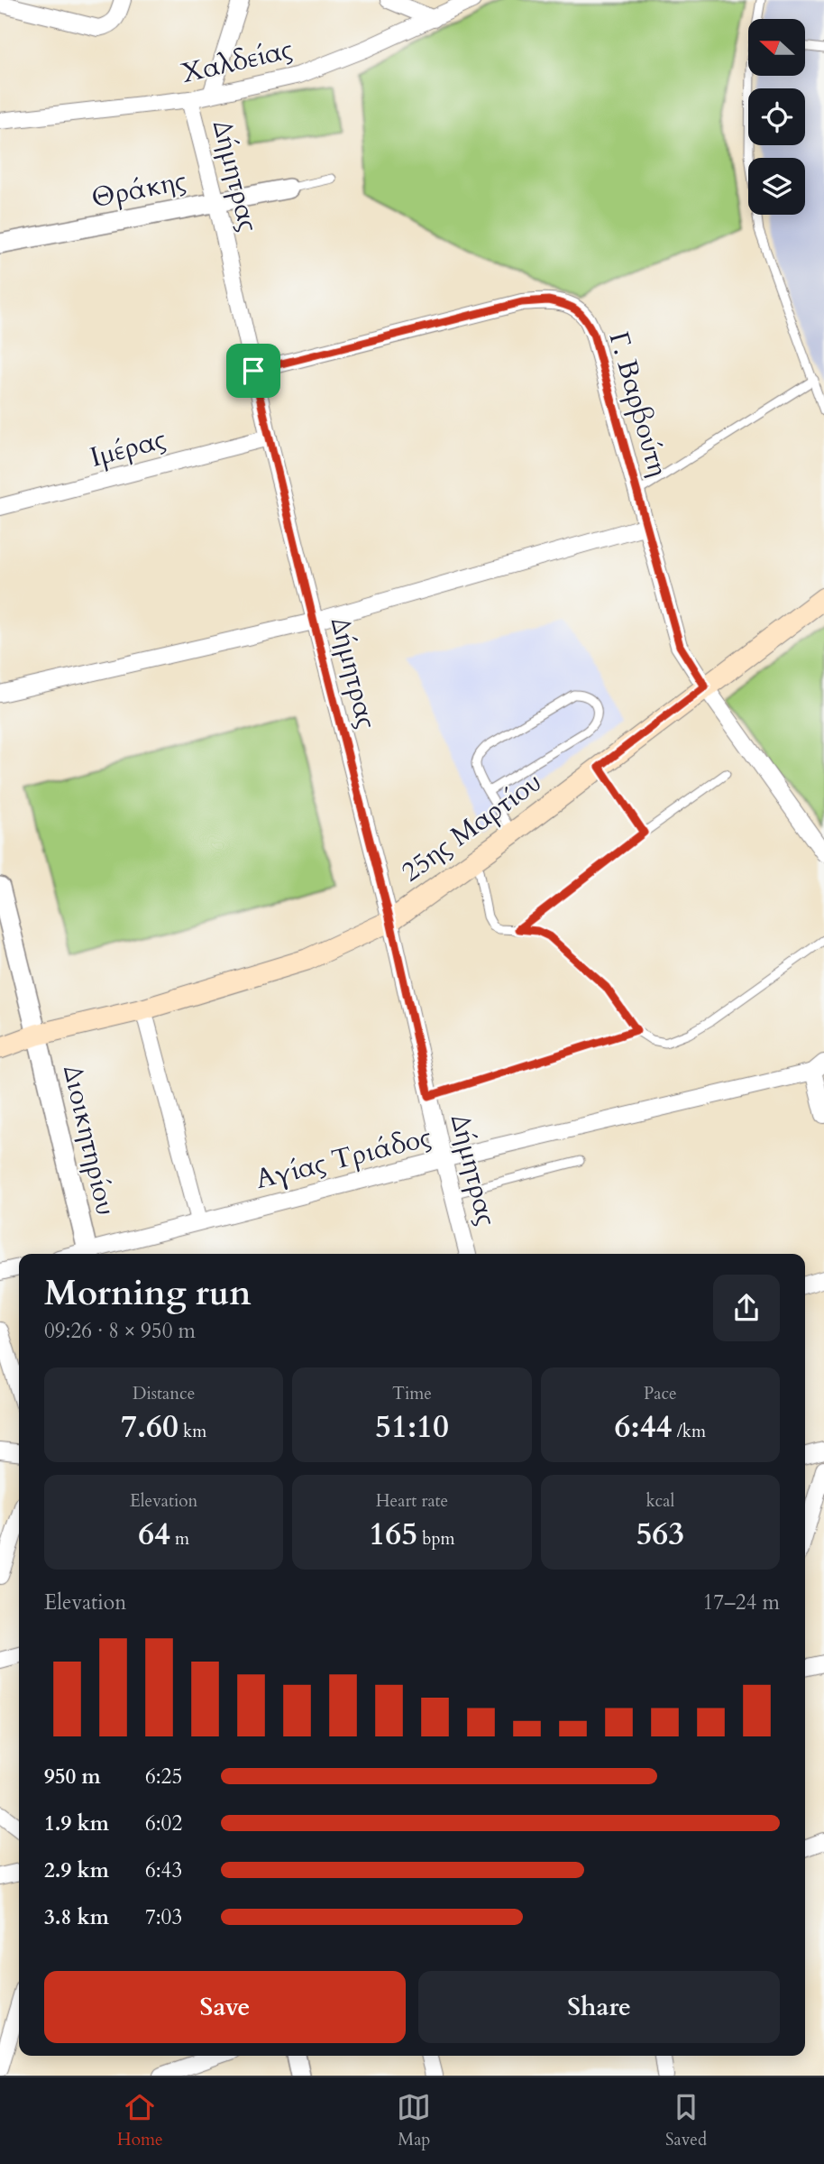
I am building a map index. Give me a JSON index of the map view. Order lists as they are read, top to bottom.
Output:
{
  "streets": {
    "main road": ["25ης Μαρτίου"],
    "street": [
      "Χαλδείας",
      "Δήμητρας",
      "Θράκης",
      "Γ. Βαρβούτη",
      "Ιμέρας",
      "Διοικητηρίου",
      "Αγίας Τριάδος"
    ]
  },
  "crossings": [
    ["Χαλδείας", "Δήμητρας"],
    ["Δήμητρας", "Θράκης"],
    ["Δήμητρας", "Γ. Βαρβούτη"],
    ["Δήμητρας", "Ιμέρας"],
    ["Δήμητρας", "25ης Μαρτίου"],
    ["Δήμητρας", "Αγίας Τριάδος"],
    ["Γ. Βαρβούτη", "25ης Μαρτίου"],
    ["25ης Μαρτίου", "Διοικητηρίου"]
  ],
  "north": "left",
  "page": {
    "heading": ["Morning run", "09:26 · 8 × 950 m"],
    "stats": [
      ["Distance", "7.60 km"],
      ["Time", "51:10"],
      ["Pace", "6:44 /km"],
      ["Elevation", "64 m"],
      ["Heart rate", "165 bpm"],
      ["kcal", "563"]
    ],
    "chart": ["Elevation", "17–24 m"],
    "list": [
      {
        "name": "950 m",
        "note": "6:25"
      },
      {
        "name": "1.9 km",
        "note": "6:02"
      },
      {
        "name": "2.9 km",
        "note": "6:43"
      },
      {
        "name": "3.8 km",
        "note": "7:03"
      }
    ],
    "buttons": ["Save", "Share"],
    "tabs": ["Home", "Map", "Saved"]
  }
}
